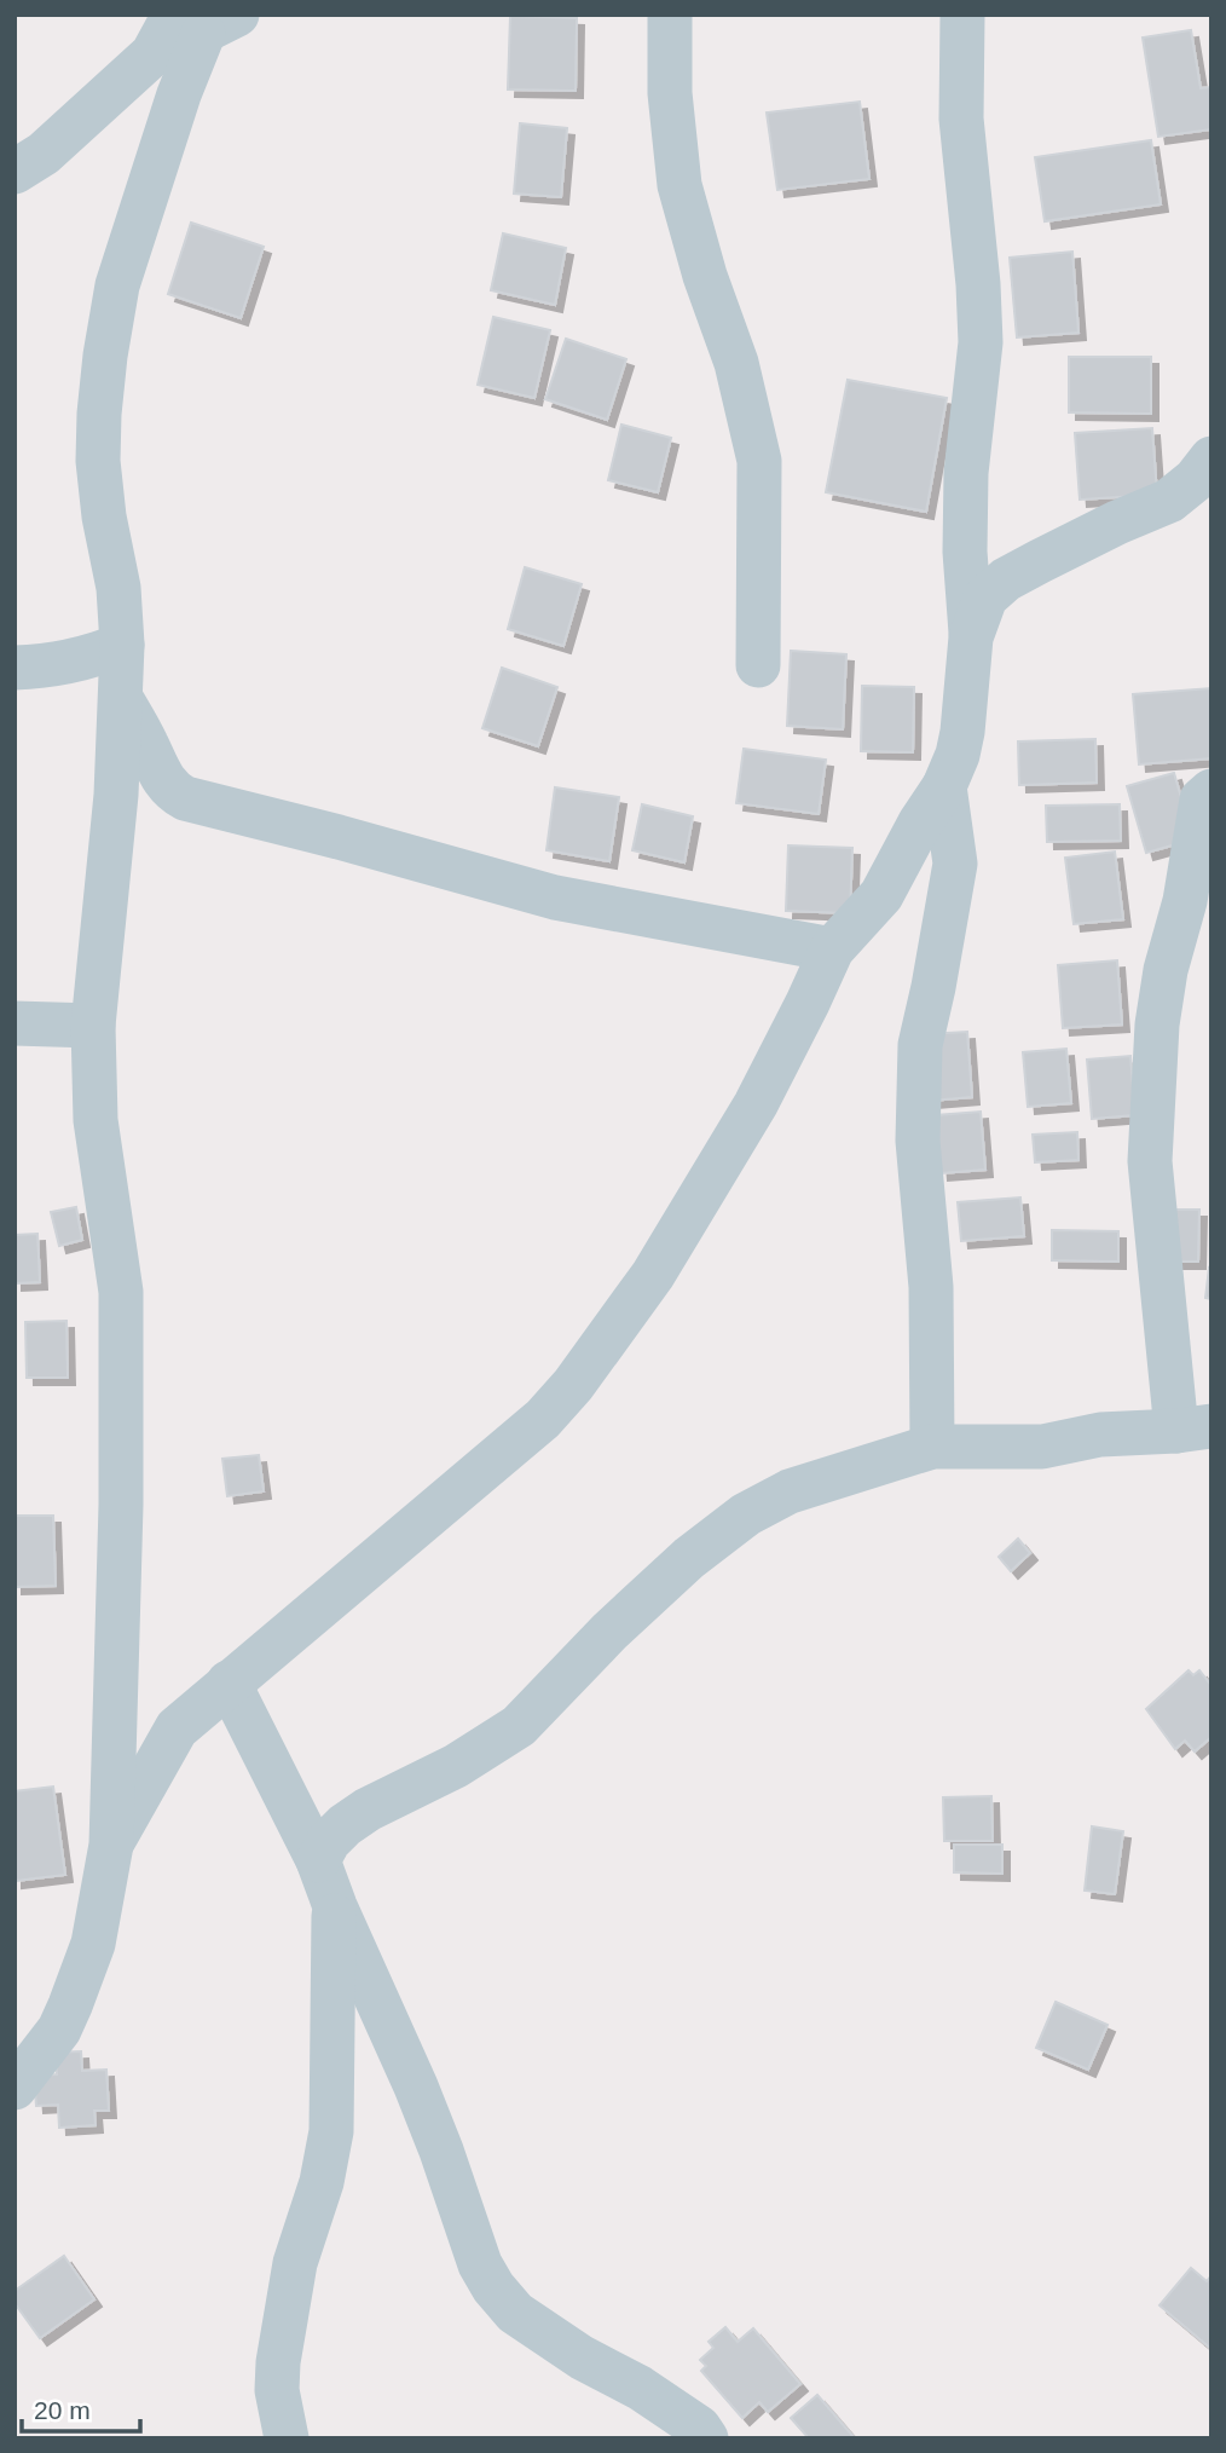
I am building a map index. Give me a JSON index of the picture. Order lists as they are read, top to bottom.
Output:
{
  "scale_bar": "20 m"
}
